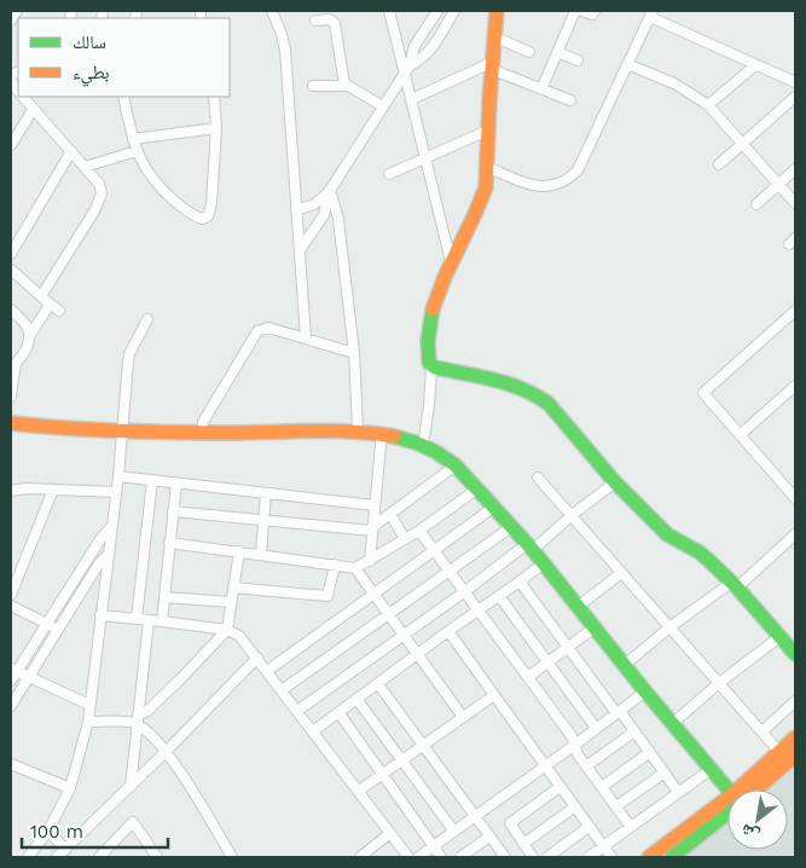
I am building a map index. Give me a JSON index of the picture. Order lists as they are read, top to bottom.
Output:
{
  "legend": ["سالك", "بطيء"],
  "scale_bar": "100 m",
  "north": "bottom left"
}
